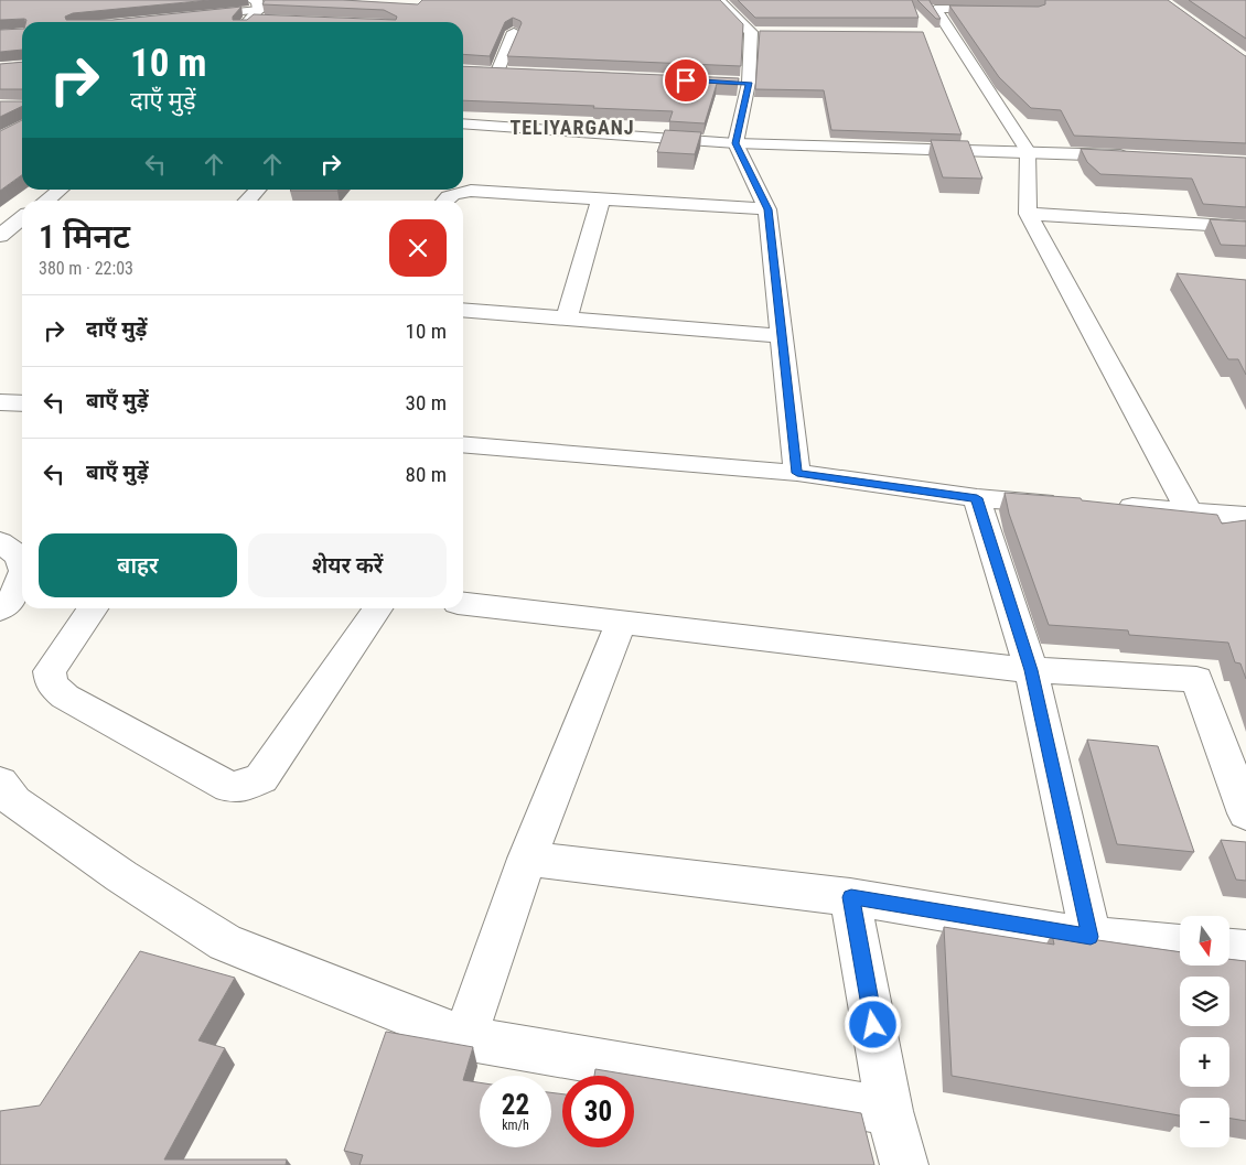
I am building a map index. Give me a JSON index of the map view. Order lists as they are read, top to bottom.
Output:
{
  "districts": ["TELIYARGANJ"],
  "north": "bottom",
  "page": {
    "turn": ["10 m", "दाएँ मुड़ें"],
    "heading": ["1 मिनट", "380 m · 22:03"],
    "list": [
      {
        "name": "दाएँ मुड़ें",
        "value": "10 m"
      },
      {
        "name": "बाएँ मुड़ें",
        "value": "30 m"
      },
      {
        "name": "बाएँ मुड़ें",
        "value": "80 m"
      }
    ],
    "buttons": ["बाहर", "शेयर करें"],
    "map_buttons": ["+", "−"],
    "speed": "22 km/h",
    "limit": "30"
  }
}
